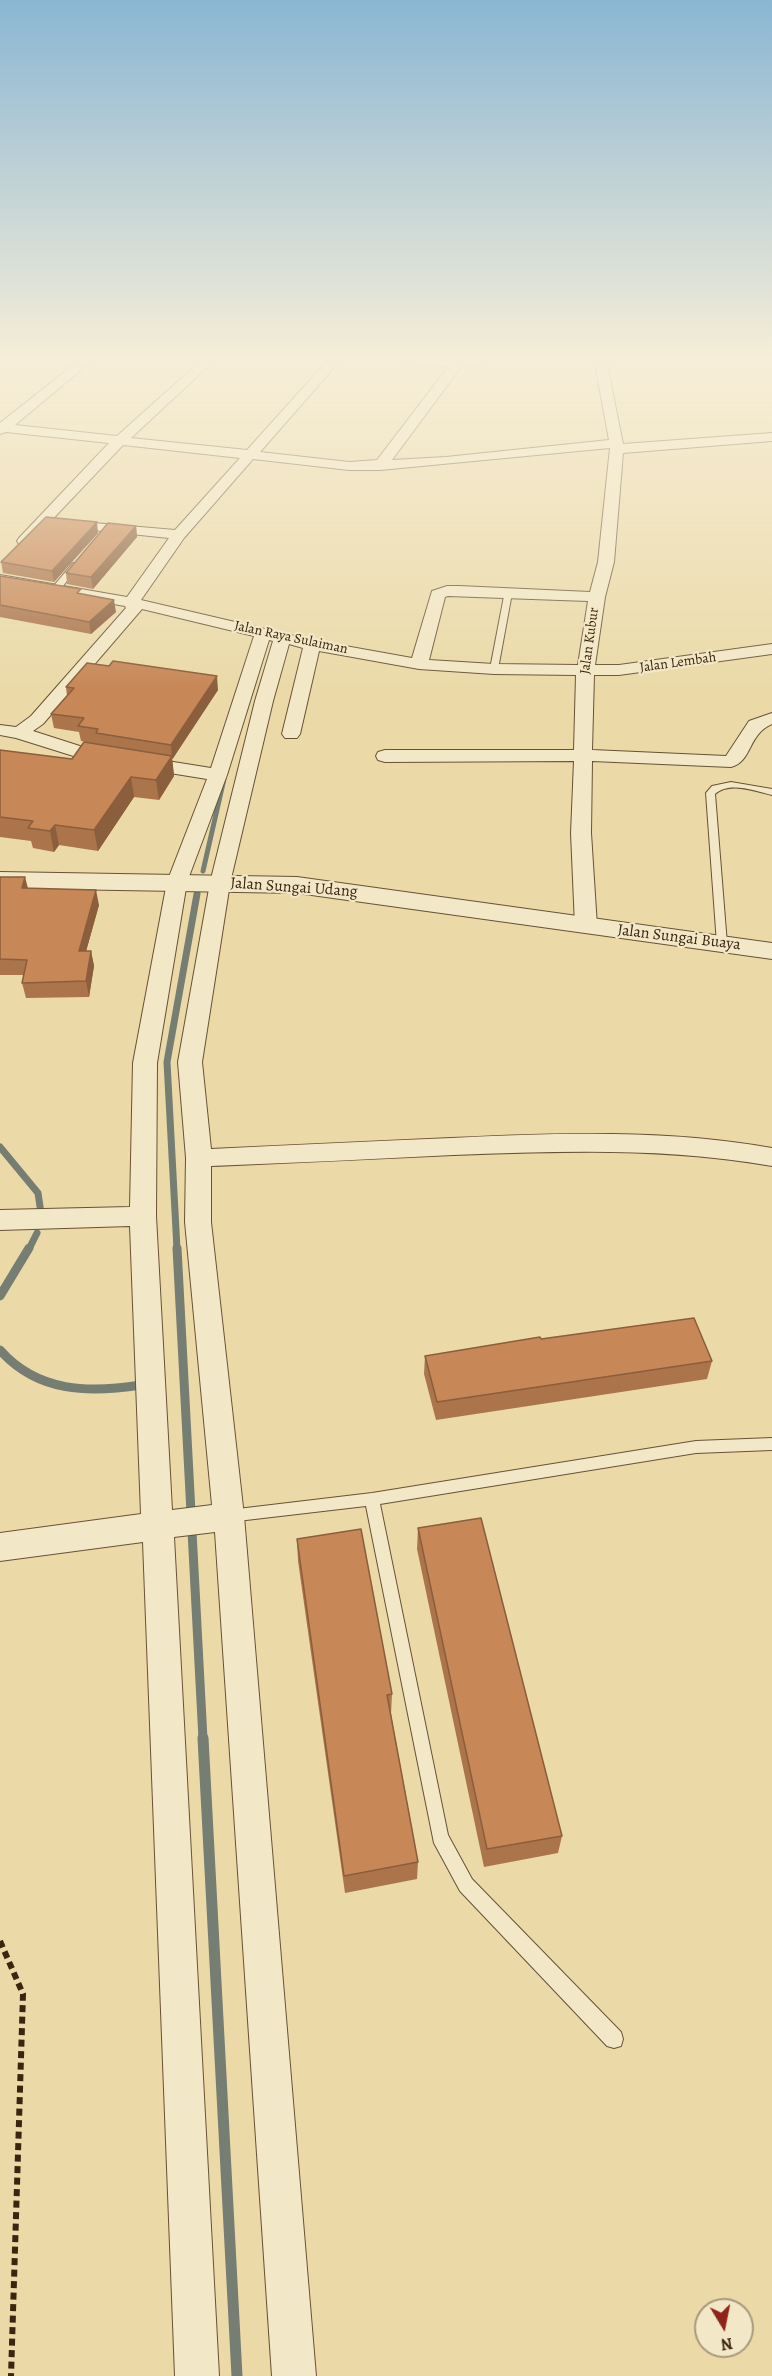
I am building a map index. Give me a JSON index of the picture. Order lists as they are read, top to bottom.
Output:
{
  "streets": {
    "street": [
      "Jalan Raya Sulaiman",
      "Jalan Kubur",
      "Jalan Lembah",
      "Jalan Sungai Udang",
      "Jalan Sungai Buaya"
    ]
  },
  "crossings": [
    ["Jalan Raya Sulaiman", "Jalan Kubur"],
    ["Jalan Raya Sulaiman", "Jalan Lembah"],
    ["Jalan Kubur", "Jalan Lembah"],
    ["Jalan Kubur", "Jalan Sungai Udang"],
    ["Jalan Kubur", "Jalan Sungai Buaya"],
    ["Jalan Sungai Udang", "Jalan Sungai Buaya"]
  ],
  "north": "bottom"
}
